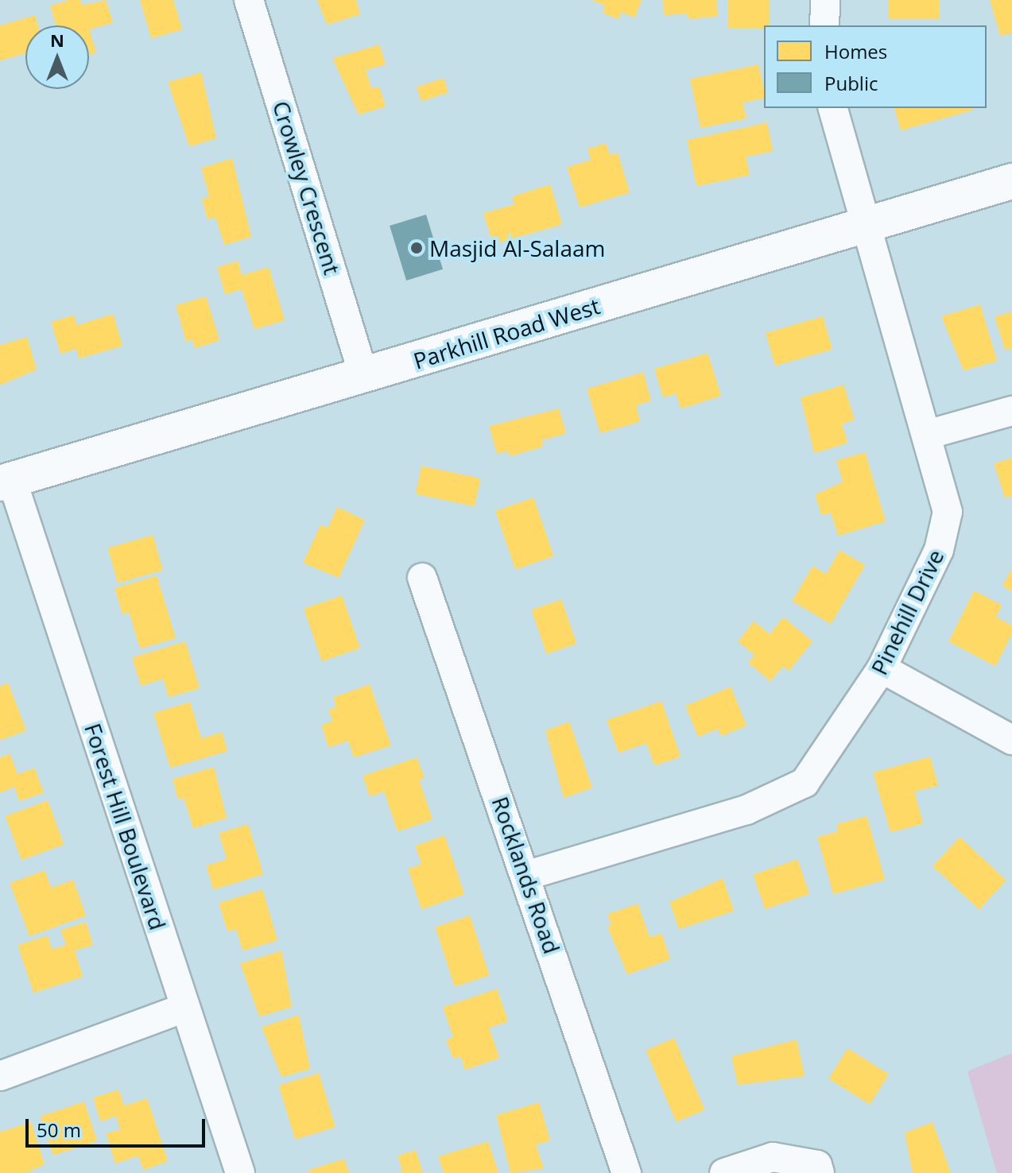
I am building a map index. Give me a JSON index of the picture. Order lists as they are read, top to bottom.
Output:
{
  "streets": {
    "main road": ["Parkhill Road West"],
    "street": [
      "Crowley Crescent",
      "Pinehill Drive",
      "Forest Hill Boulevard",
      "Rocklands Road"
    ]
  },
  "crossings": [
    ["Crowley Crescent", "Parkhill Road West"],
    ["Parkhill Road West", "Pinehill Drive"],
    ["Parkhill Road West", "Forest Hill Boulevard"],
    ["Pinehill Drive", "Rocklands Road"]
  ],
  "places": ["Masjid Al-Salaam"],
  "legend": ["Homes", "Public"],
  "scale_bar": "50 m",
  "north": "top"
}
